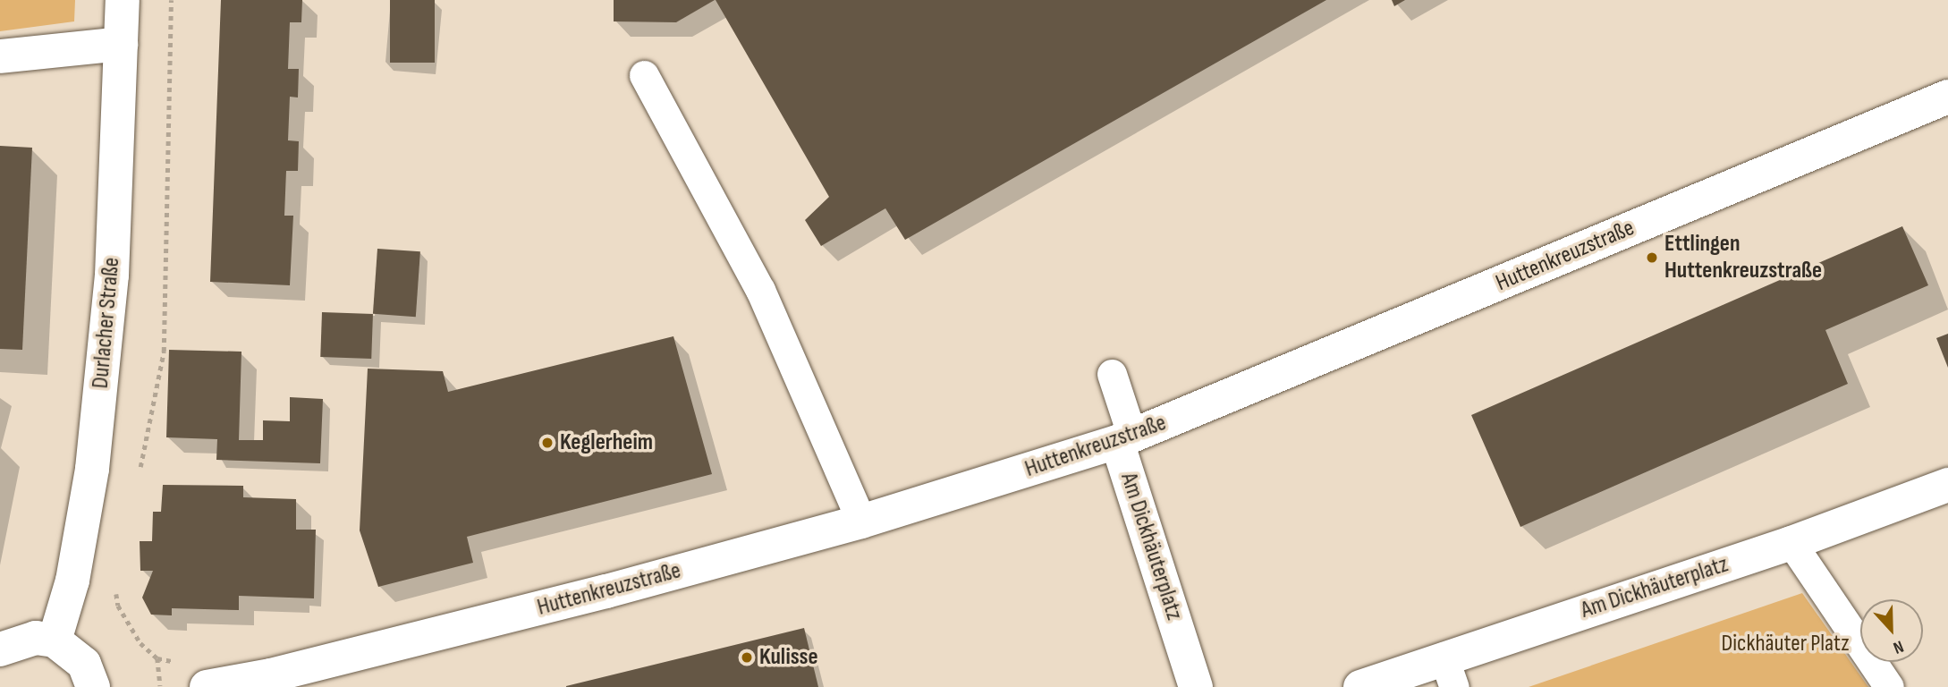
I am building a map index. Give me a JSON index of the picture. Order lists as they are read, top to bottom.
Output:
{
  "streets": {
    "main road": ["Huttenkreuzstraße", "Durlacher Straße", "Am Dickhäuterplatz"]
  },
  "crossings": [
    ["Huttenkreuzstraße", "Am Dickhäuterplatz"]
  ],
  "parks": ["Dickhäuter Platz"],
  "places": ["Ettlingen Huttenkreuzstraße", "Keglerheim", "Kulisse"],
  "north": "bottom"
}
